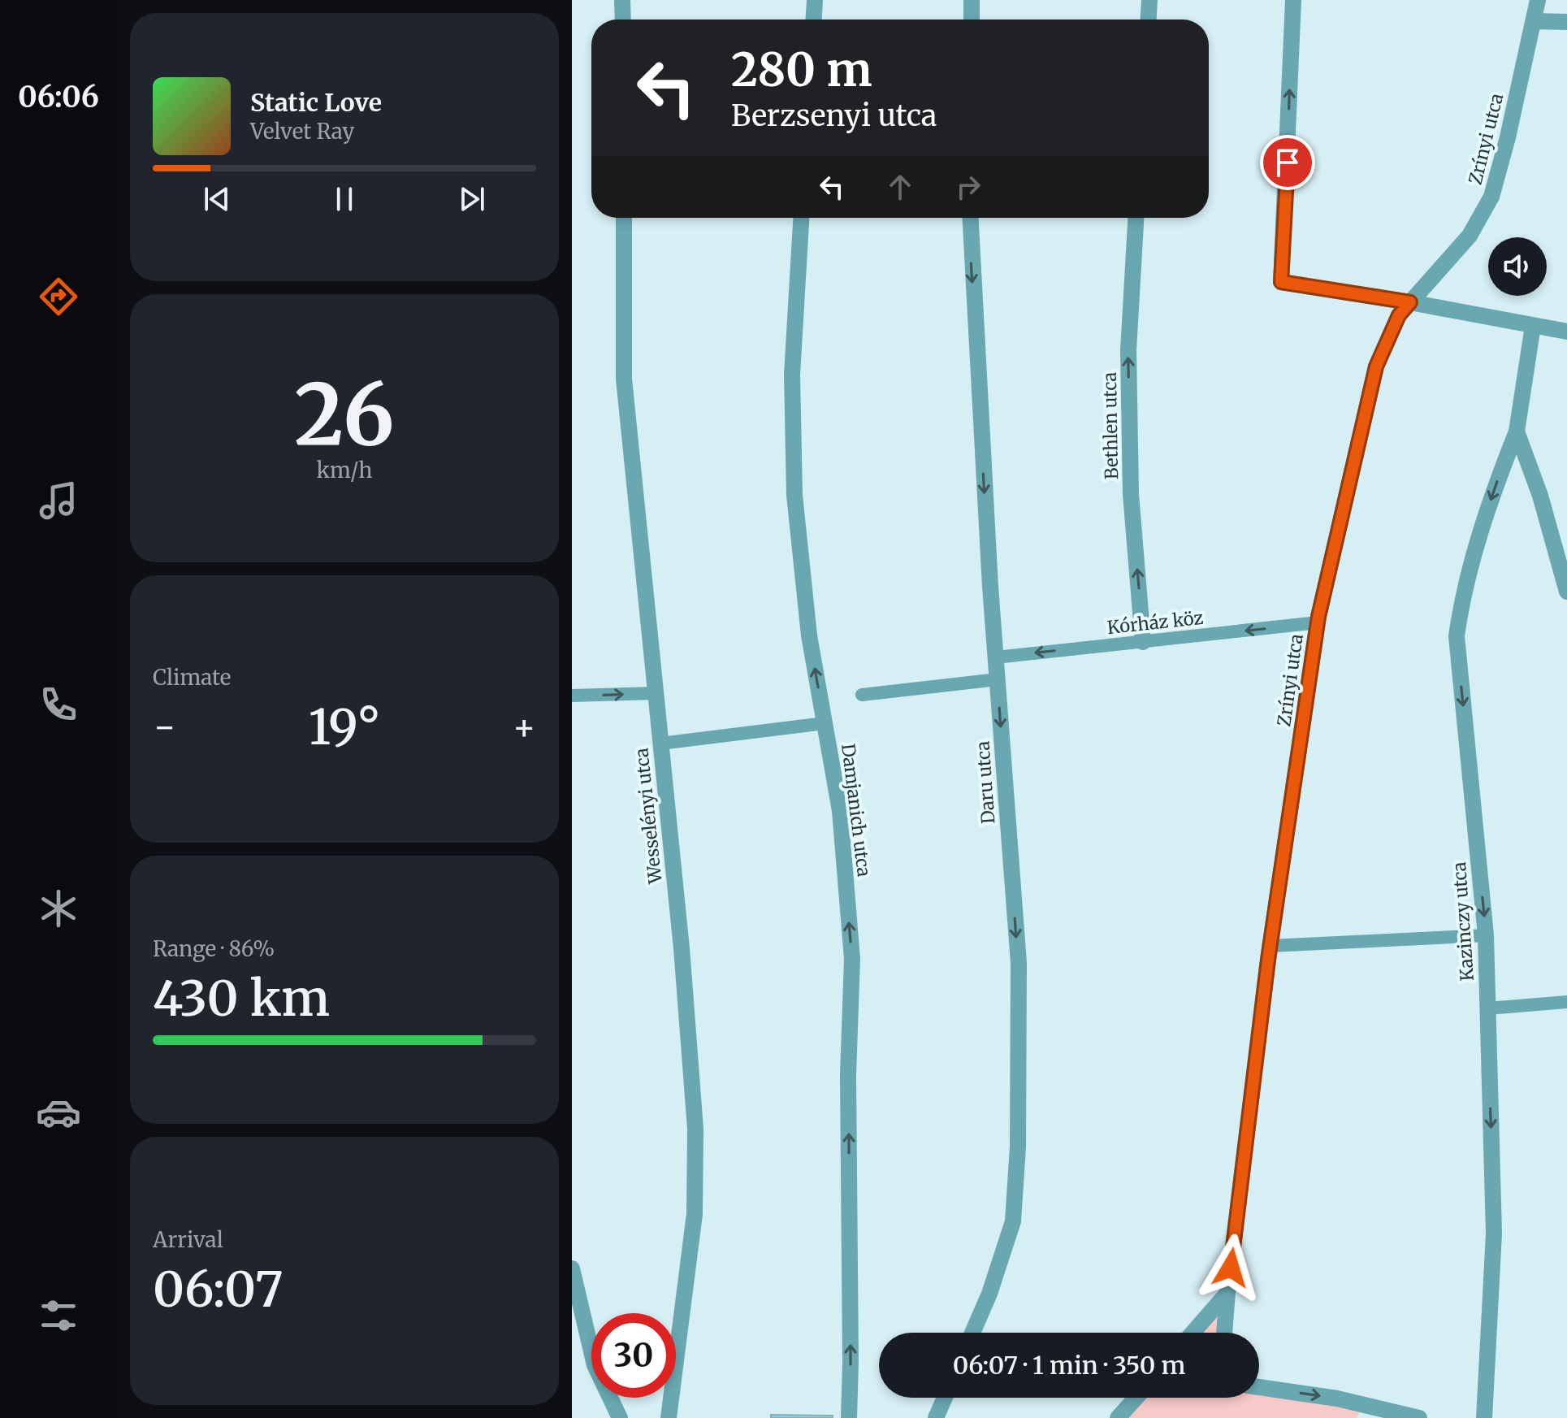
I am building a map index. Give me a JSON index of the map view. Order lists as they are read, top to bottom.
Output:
{
  "streets": {
    "street": [
      "Zrínyi utca",
      "Bethlen utca",
      "Daru utca",
      "Damjanich utca",
      "Wesselényi utca",
      "Kazinczy utca"
    ],
    "lane": ["Kórház köz"]
  },
  "crossings": [
    ["Zrínyi utca", "Kórház köz"],
    ["Bethlen utca", "Kórház köz"],
    ["Kórház köz", "Daru utca"]
  ],
  "one_way": [
    "Bethlen utca",
    "Kórház köz",
    "Daru utca",
    "Damjanich utca",
    "Kazinczy utca"
  ],
  "page": {
    "tabs": "06:06",
    "turn": ["280 m", "Berzsenyi utca"],
    "song": ["Static Love", "Velvet Ray"],
    "tile": [
      ["26", "km/h"],
      "Climate",
      ["Range · 86%", "430 km"],
      ["Arrival", "06:07"]
    ],
    "heat": ["−", "19°", "+"],
    "limit": "30",
    "trip": "06:07 · 1 min · 350 m"
  }
}
